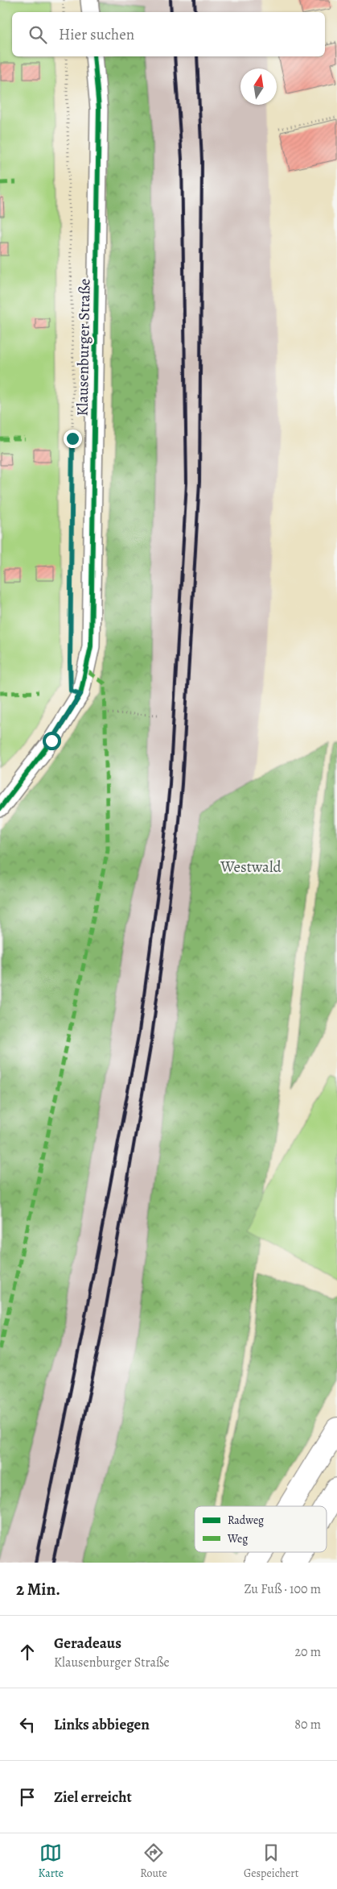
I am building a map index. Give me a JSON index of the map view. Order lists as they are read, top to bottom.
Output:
{
  "streets": {
    "street": ["Klausenburger Straße"]
  },
  "parks": ["Westwald"],
  "legend": ["Radweg", "Weg"],
  "north": "top",
  "page": {
    "search": "Hier suchen",
    "heading": ["2 Min.", "Zu Fuß · 100 m"],
    "list": [
      ["Geradeaus", "Klausenburger Straße", "20 m"],
      ["Links abbiegen", "80 m"],
      "Ziel erreicht"
    ],
    "nav": ["Karte", "Route", "Gespeichert"]
  }
}
